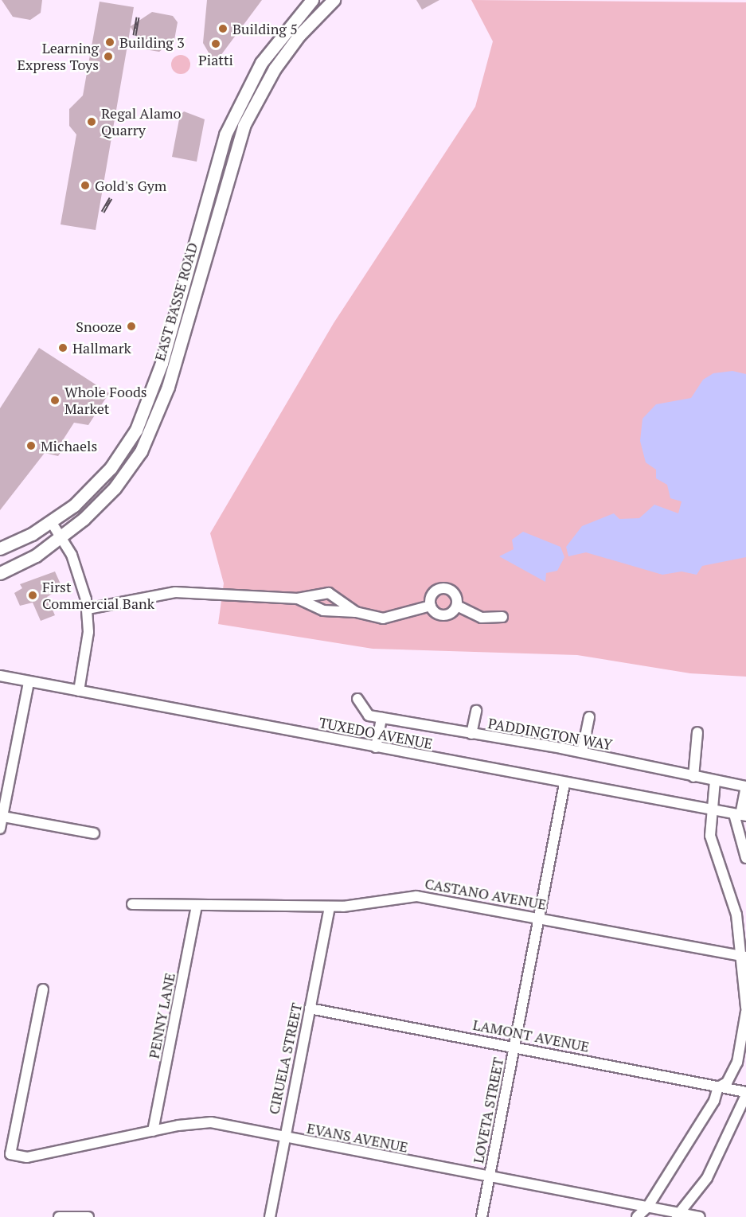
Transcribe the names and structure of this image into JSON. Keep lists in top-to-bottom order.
{
  "streets": {
    "main road": ["EAST BASSE ROAD"],
    "street": [
      "TUXEDO AVENUE",
      "PADDINGTON WAY",
      "CASTANO AVENUE",
      "PENNY LANE",
      "LAMONT AVENUE",
      "CIRUELA STREET",
      "LOVETA STREET",
      "EVANS AVENUE"
    ]
  },
  "crossings": [
    ["TUXEDO AVENUE", "LOVETA STREET"],
    ["CASTANO AVENUE", "PENNY LANE"],
    ["CASTANO AVENUE", "CIRUELA STREET"],
    ["CASTANO AVENUE", "LOVETA STREET"],
    ["PENNY LANE", "EVANS AVENUE"],
    ["LAMONT AVENUE", "CIRUELA STREET"],
    ["LAMONT AVENUE", "LOVETA STREET"],
    ["CIRUELA STREET", "EVANS AVENUE"],
    ["LOVETA STREET", "EVANS AVENUE"]
  ],
  "places": [
    "Building 5",
    "Building 3",
    "Piatti",
    "Learning Express Toys",
    "Regal Alamo Quarry",
    "Gold's Gym",
    "Snooze",
    "Hallmark",
    "Whole Foods Market",
    "Michaels",
    "First Commercial Bank"
  ]
}
